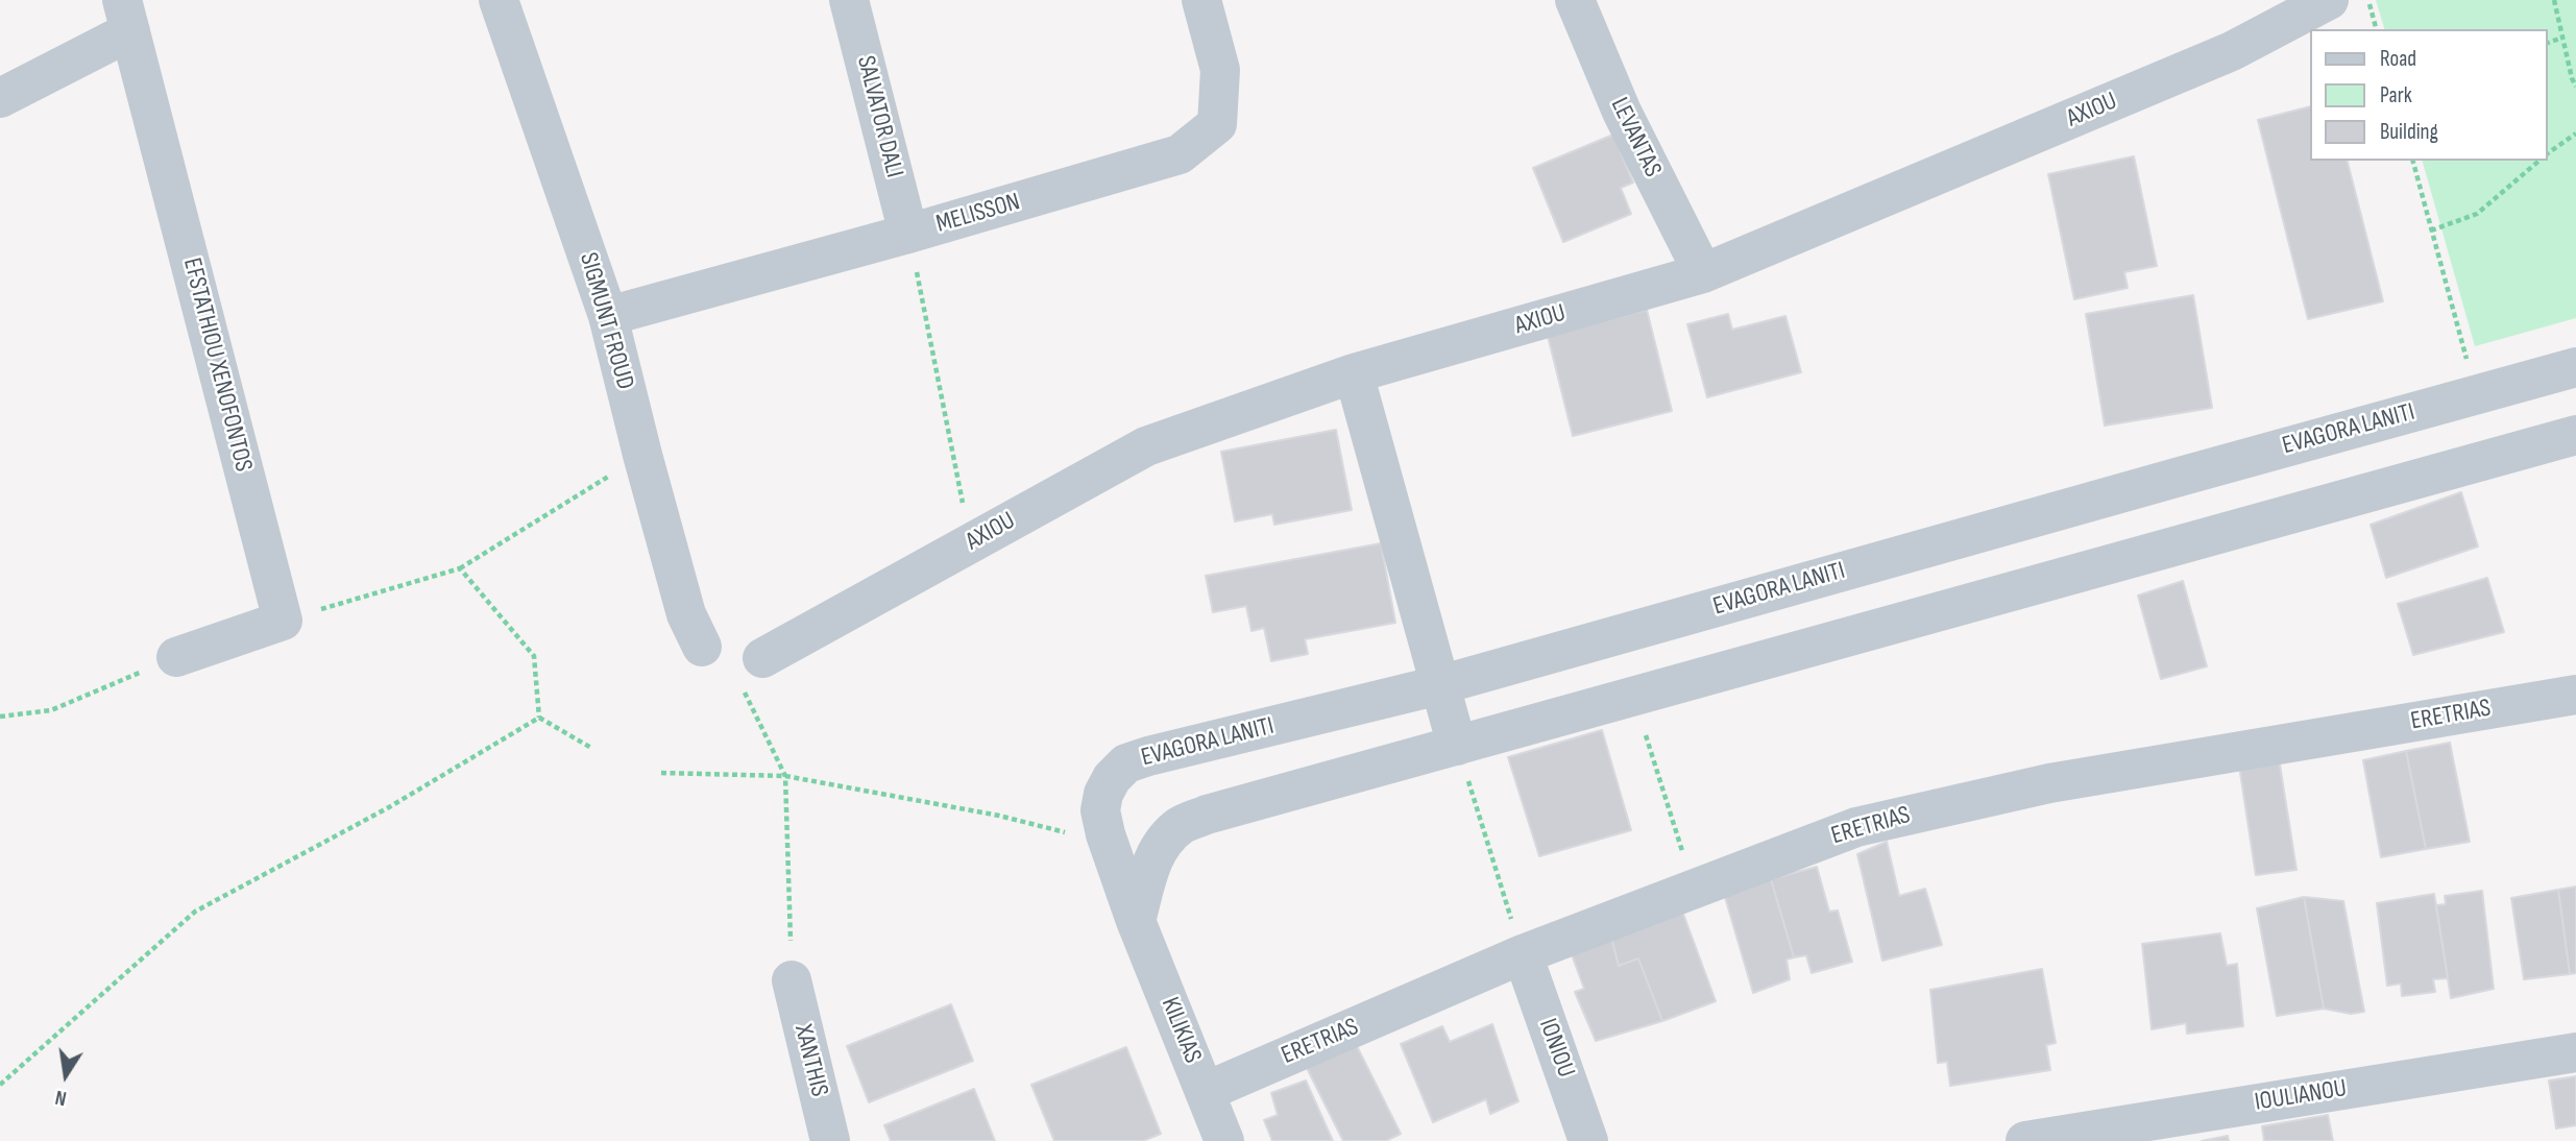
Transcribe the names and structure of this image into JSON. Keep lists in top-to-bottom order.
{
  "streets": {
    "street": [
      "AXIOU",
      "SALVATOR DALI",
      "LEVANTAS",
      "MELISSON",
      "SIGMUNT FROUD",
      "EFSTATHIOU XENOFONTOS",
      "EVAGORA LANITI",
      "ERETRIAS",
      "KILIKIAS",
      "IONIOU",
      "XANTHIS",
      "IOULIANOU"
    ]
  },
  "crossings": [
    ["AXIOU", "LEVANTAS"],
    ["SALVATOR DALI", "MELISSON"],
    ["MELISSON", "SIGMUNT FROUD"],
    ["EVAGORA LANITI", "KILIKIAS"],
    ["ERETRIAS", "KILIKIAS"],
    ["ERETRIAS", "IONIOU"]
  ],
  "legend": ["Road", "Park", "Building"],
  "north": "bottom"
}
